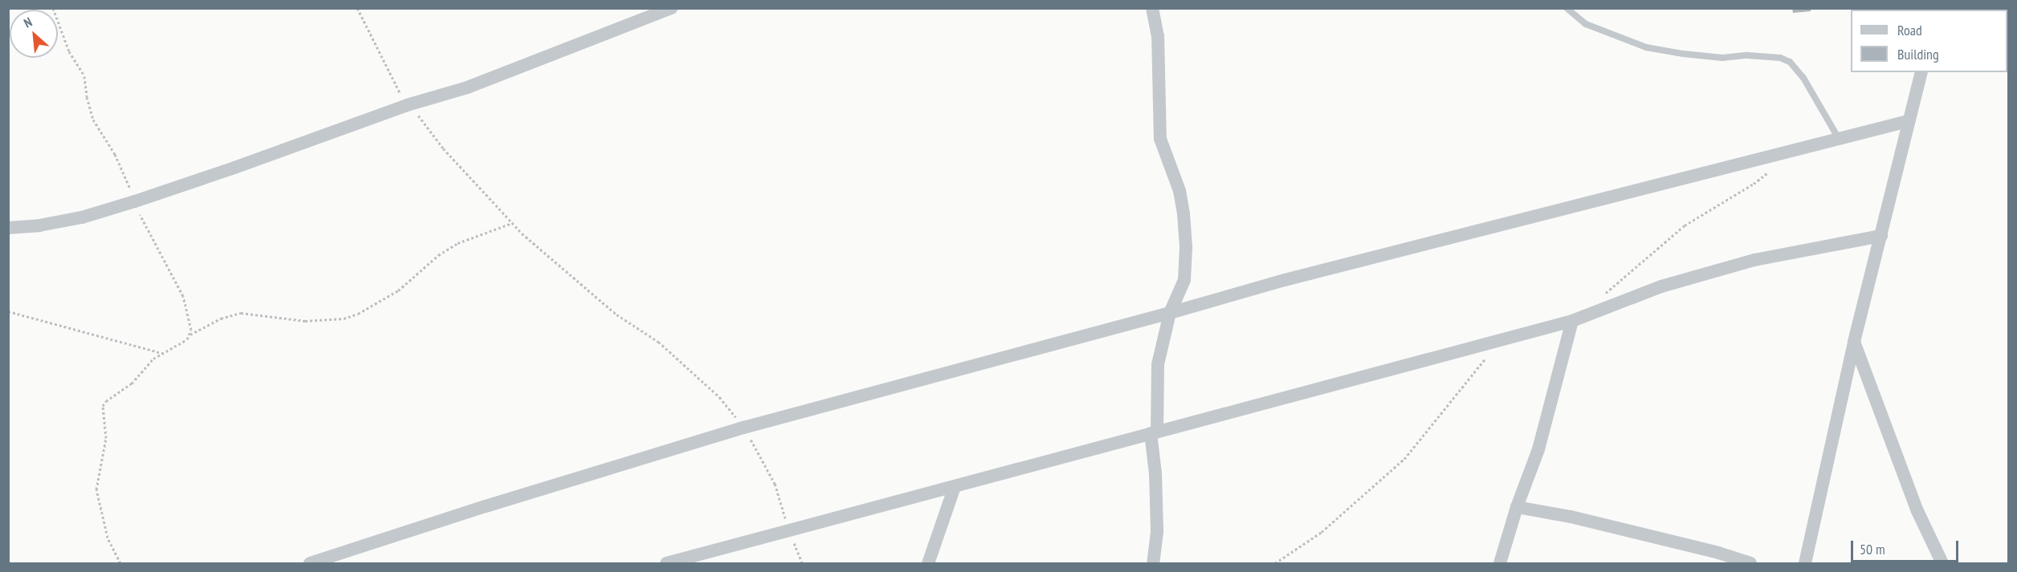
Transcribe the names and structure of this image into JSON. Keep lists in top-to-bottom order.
{
  "legend": ["Road", "Building"],
  "scale_bar": "50 m",
  "north": "top left"
}
